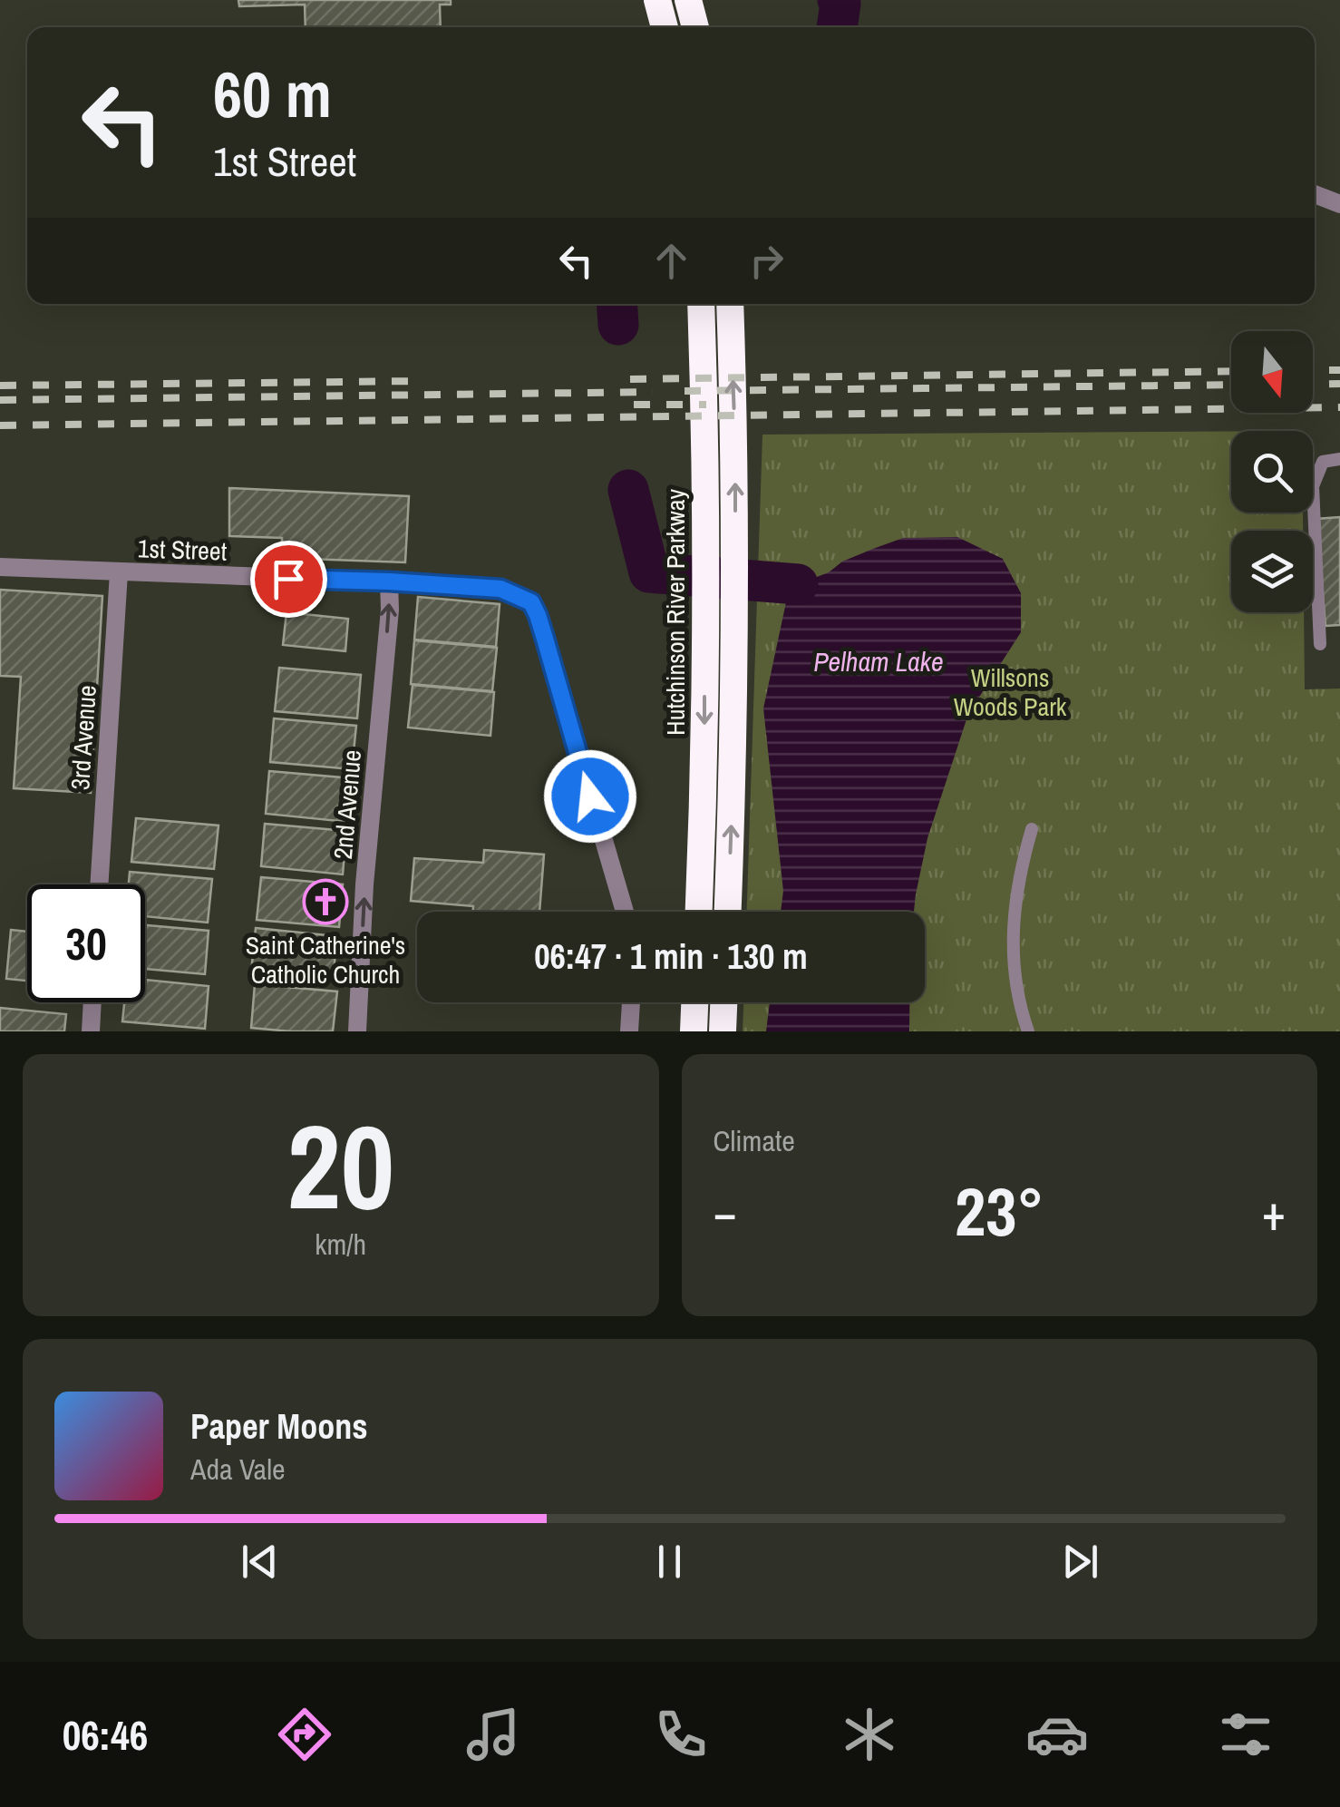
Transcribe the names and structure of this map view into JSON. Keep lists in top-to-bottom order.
{
  "streets": {
    "highway": ["Hutchinson River Parkway"],
    "street": ["1st Street", "3rd Avenue", "2nd Avenue"]
  },
  "crossings": [
    ["1st Street", "3rd Avenue"],
    ["1st Street", "2nd Avenue"]
  ],
  "one_way": ["2nd Avenue"],
  "water": ["Pelham Lake"],
  "parks": ["Willsons Woods Park"],
  "places": {
    "church": ["Saint Catherine's Catholic Church"]
  },
  "north": "bottom",
  "page": {
    "turn": ["60 m", "1st Street"],
    "limit": "30",
    "trip": "06:47 · 1 min · 130 m",
    "tile": [
      ["20", "km/h"],
      "Climate"
    ],
    "heat": ["−", "23°", "+"],
    "song": ["Paper Moons", "Ada Vale"],
    "tabs": "06:46"
  }
}
